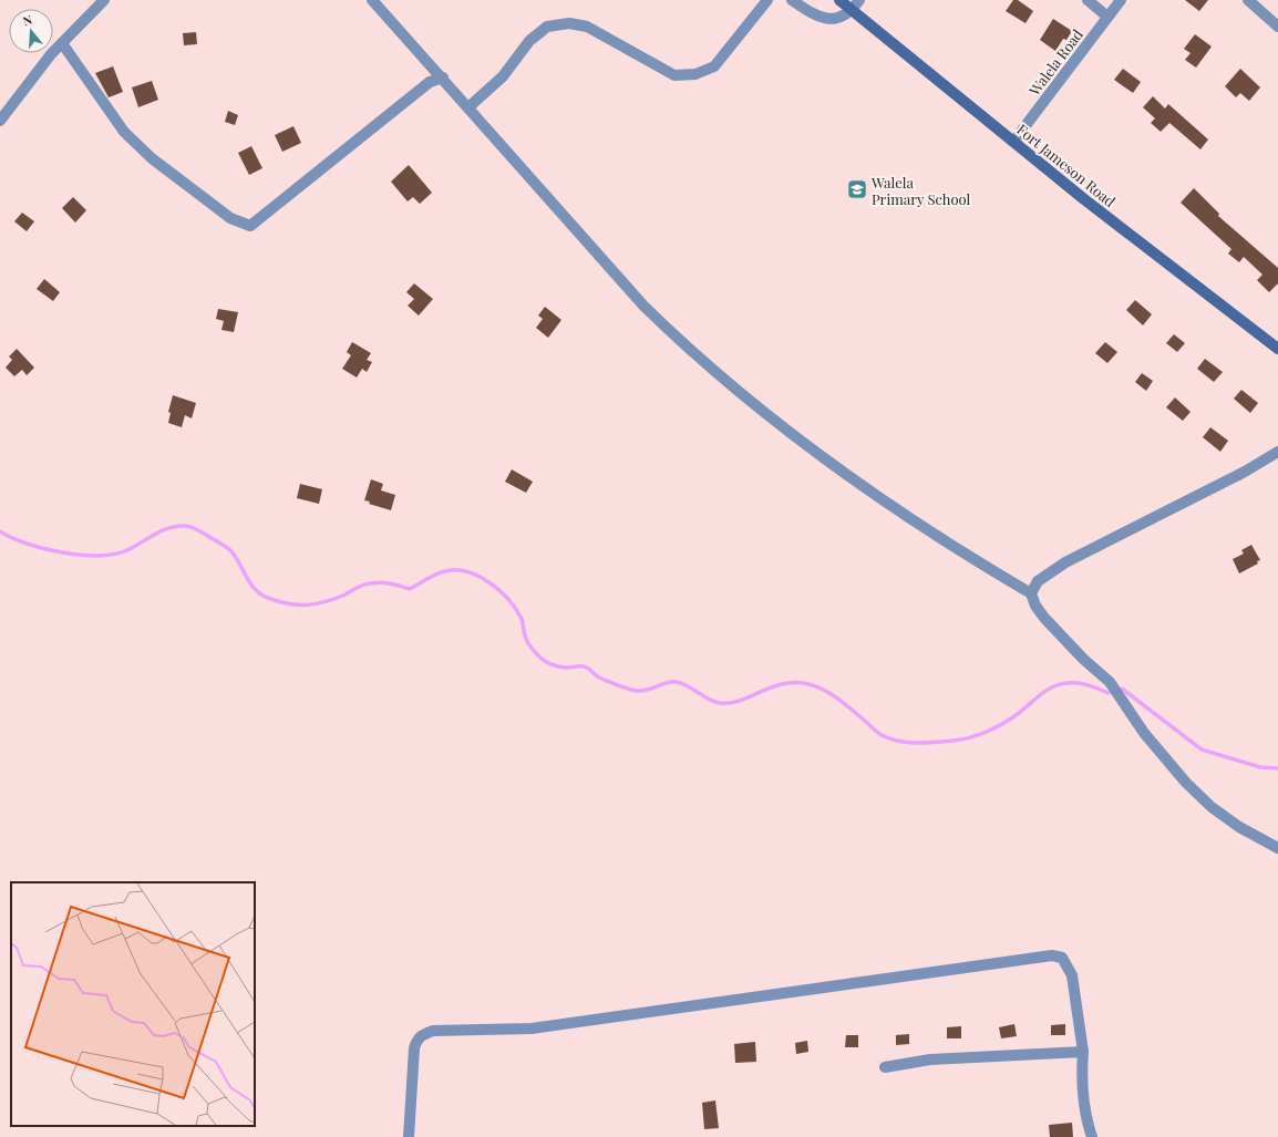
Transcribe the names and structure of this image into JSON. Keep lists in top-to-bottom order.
{
  "streets": {
    "street": ["Walela Road", "Fort Jameson Road"]
  },
  "crossings": [
    ["Walela Road", "Fort Jameson Road"]
  ],
  "places": {
    "school or university": ["Walela Primary School"]
  },
  "north": "top"
}
